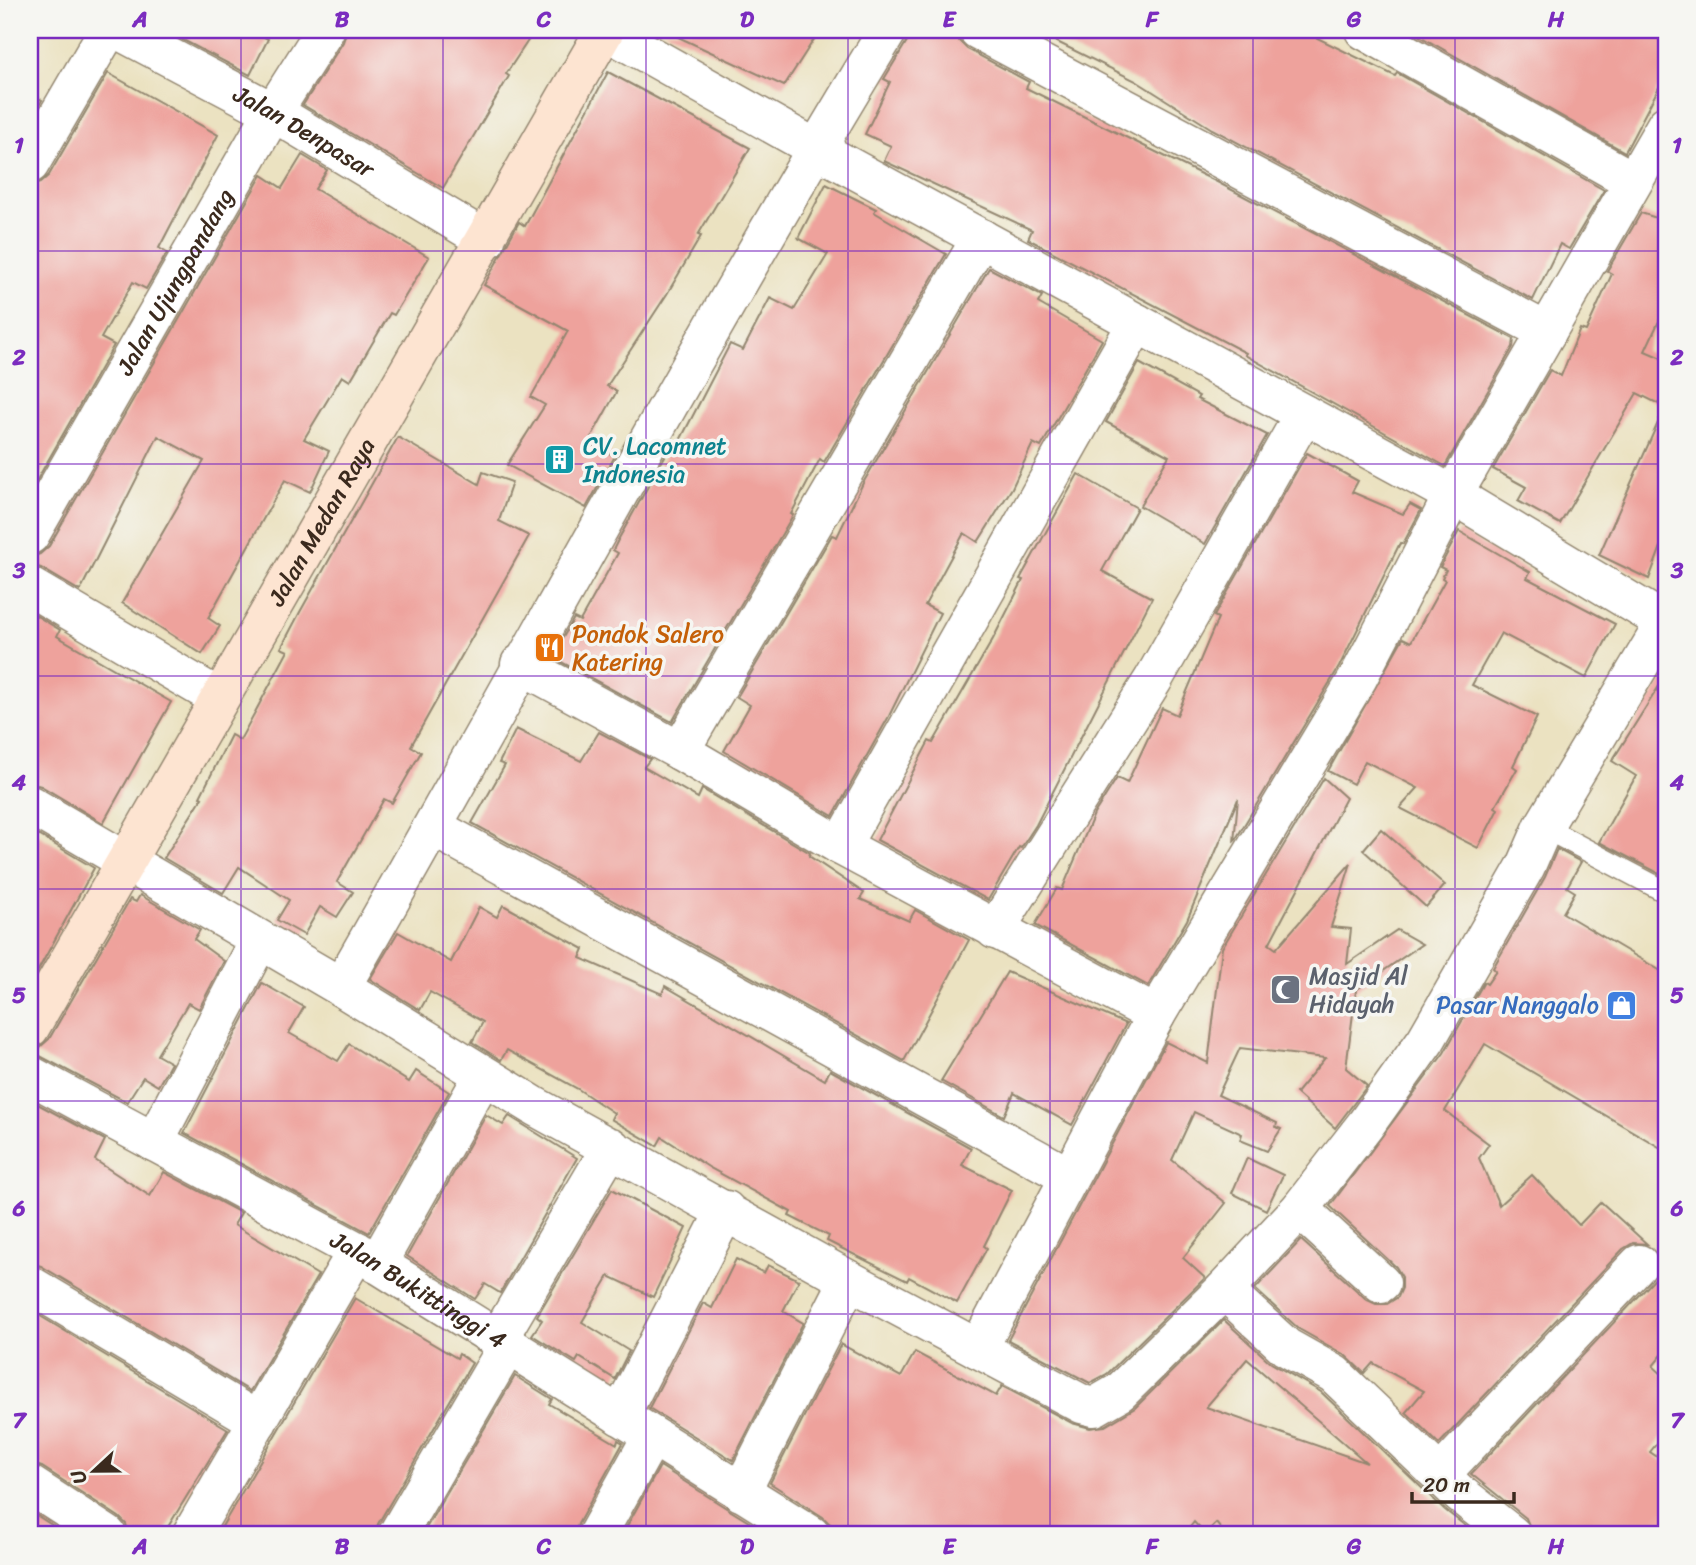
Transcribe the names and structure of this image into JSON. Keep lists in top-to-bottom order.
{
  "streets": {
    "street": [
      "Jalan Denpasar",
      "Jalan Ujungpandang",
      "Jalan Medan Raya",
      "Jalan Bukittinggi 4"
    ]
  },
  "crossings": [
    ["Jalan Denpasar", "Jalan Ujungpandang"],
    ["Jalan Denpasar", "Jalan Medan Raya"]
  ],
  "places": {
    "building": ["CV. Lacomnet Indonesia"],
    "restaurant": ["Pondok Salero Katering"],
    "mosque": ["Masjid Al Hidayah"],
    "shop": ["Pasar Nanggalo"]
  },
  "scale_bar": "20 m",
  "north": "left",
  "grid": {
    "columns": [
      "A",
      "B",
      "C",
      "D",
      "E",
      "F",
      "G",
      "H"
    ],
    "rows": [
      "1",
      "2",
      "3",
      "4",
      "5",
      "6",
      "7"
    ]
  }
}
